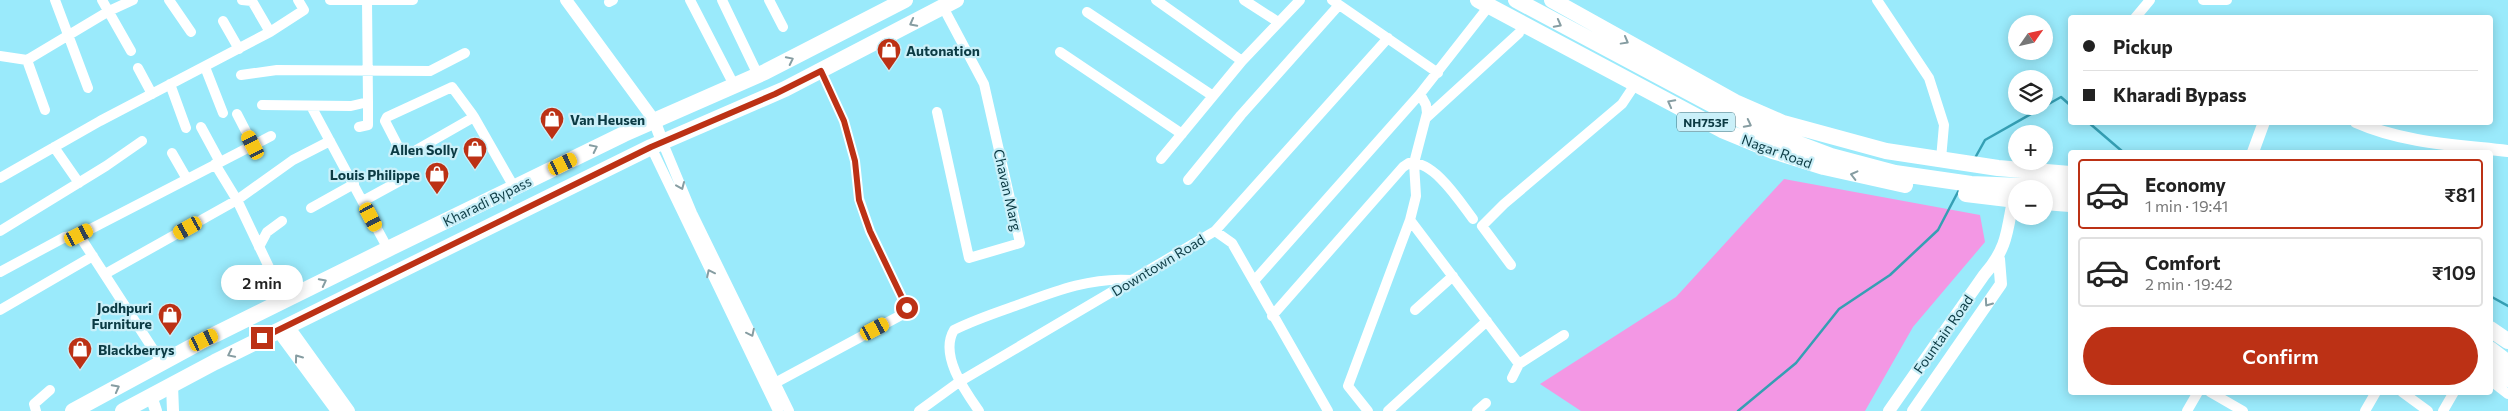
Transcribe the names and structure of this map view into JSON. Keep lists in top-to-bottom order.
{
  "streets": {
    "highway": ["NH753F", "Nagar Road", "Kharadi Bypass"],
    "street": ["Chavan Marg", "Downtown Road", "Fountain Road"]
  },
  "crossings": [
    ["Chavan Marg", "Kharadi Bypass"]
  ],
  "places": {
    "shop": [
      "Autonation",
      "Van Heusen",
      "Allen Solly",
      "Louis Philippe",
      "Jodhpuri Furniture",
      "Blackberrys"
    ]
  },
  "north": "top right",
  "page": {
    "map_buttons": ["+", "−"],
    "banner": ["Pickup", "Kharadi Bypass"],
    "list": [
      {
        "name": "Economy",
        "note": "1 min · 19:41",
        "value": "₹81"
      },
      {
        "name": "Comfort",
        "note": "2 min · 19:42",
        "value": "₹109"
      }
    ],
    "bubble": "2 min",
    "buttons": "Confirm"
  }
}
